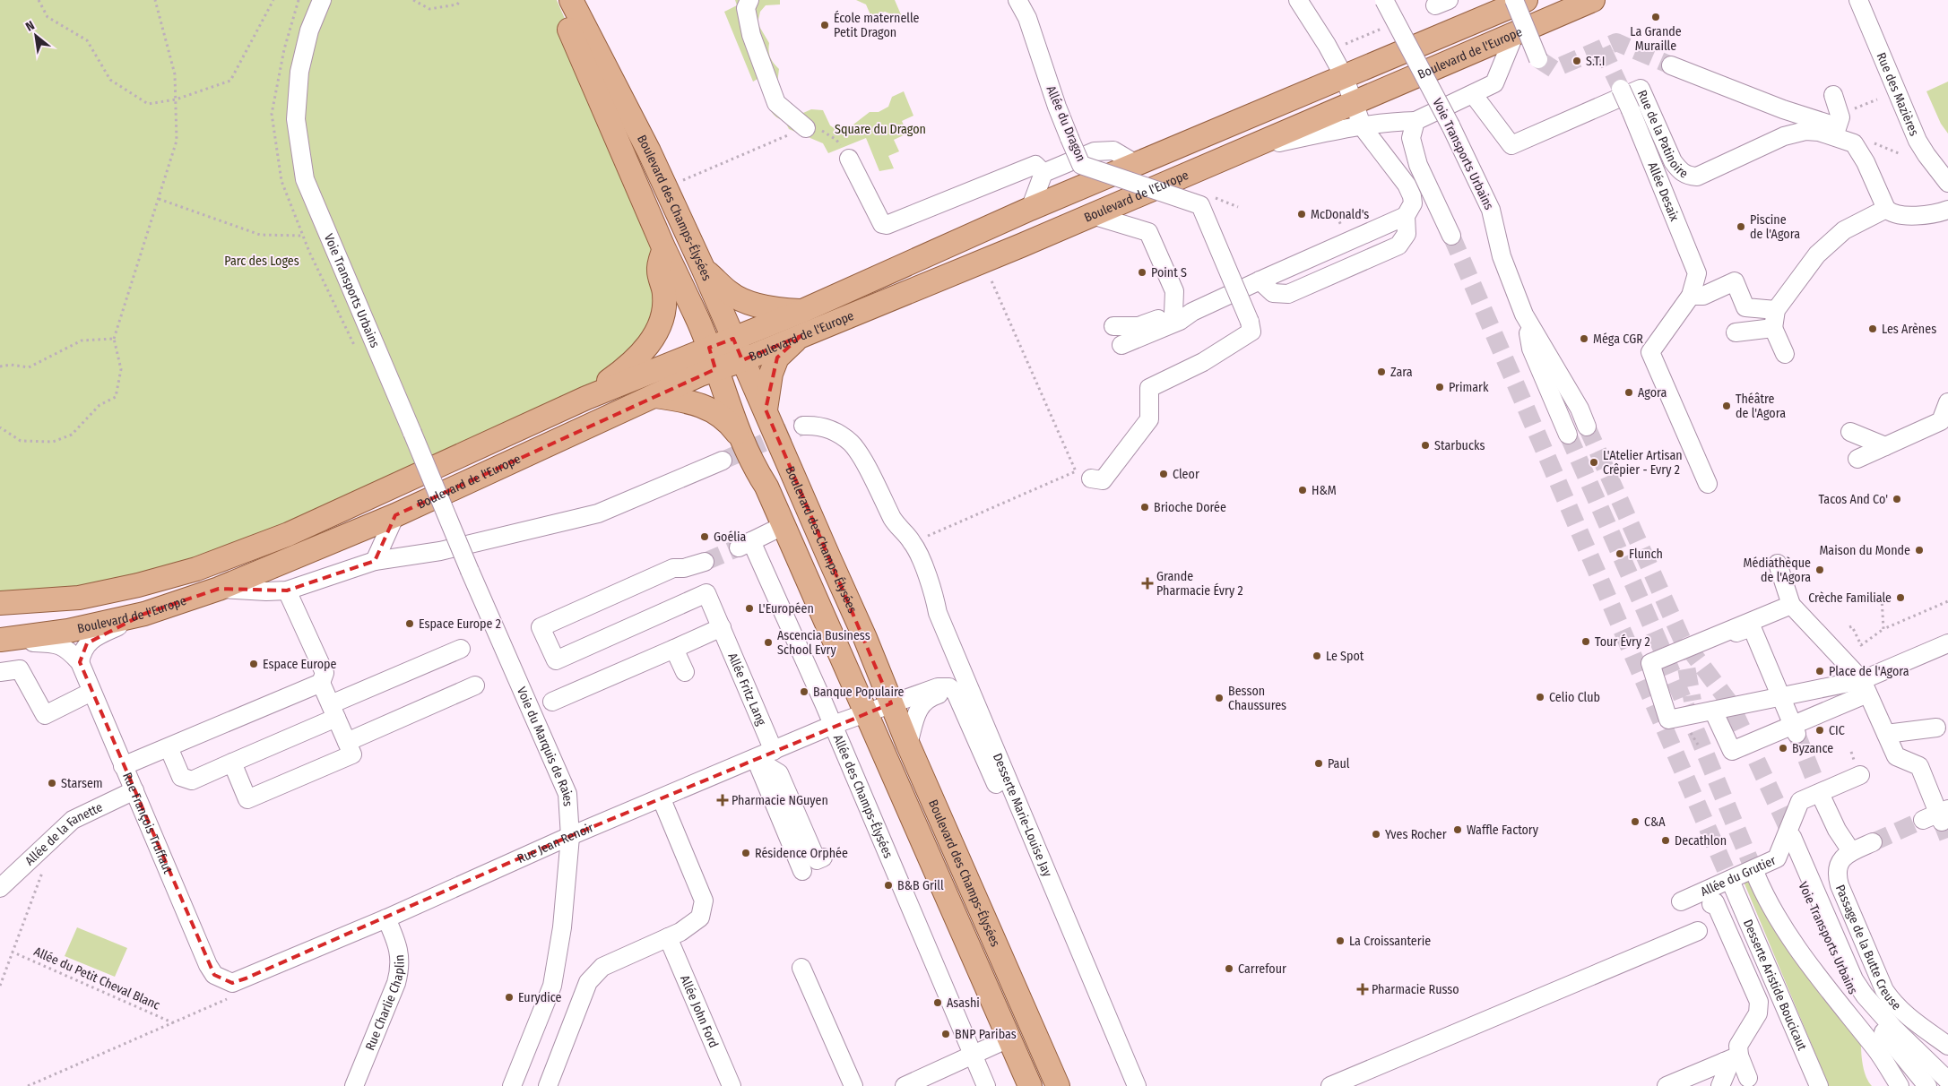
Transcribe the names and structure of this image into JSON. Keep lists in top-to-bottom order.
{
  "streets": {
    "main road": ["Boulevard de l'Europe", "Boulevard des Champs-Élysées"],
    "street": [
      "Rue des Mazières",
      "Allée du Dragon",
      "Rue de la Patinoire",
      "Voie Transports Urbains",
      "Allée Desaix",
      "Allée Fritz Lang",
      "Voie du Marquis de Raies",
      "Allée des Champs-Élysées",
      "Desserte Marie-Louise Jay",
      "Rue François Truffaut",
      "Allée de la Fanette",
      "Rue Jean Renoir",
      "Allée du Grutier",
      "Passage de la Butte Creuse",
      "Desserte Aristide Boucicaut",
      "Rue Charlie Chaplin",
      "Allée John Ford"
    ],
    "path": ["Allée du Petit Cheval Blanc"]
  },
  "crossings": [
    ["Boulevard de l'Europe", "Boulevard des Champs-Élysées"],
    ["Boulevard de l'Europe", "Rue François Truffaut"],
    ["Voie Transports Urbains", "Voie du Marquis de Raies"],
    ["Boulevard des Champs-Élysées", "Allée des Champs-Élysées"],
    ["Boulevard des Champs-Élysées", "Rue Jean Renoir"],
    ["Allée Fritz Lang", "Rue Jean Renoir"],
    ["Voie du Marquis de Raies", "Rue Jean Renoir"],
    ["Allée des Champs-Élysées", "Rue Jean Renoir"],
    ["Rue François Truffaut", "Allée de la Fanette"],
    ["Rue François Truffaut", "Rue Jean Renoir"],
    ["Rue Jean Renoir", "Rue Charlie Chaplin"]
  ],
  "parks": ["Square du Dragon", "Parc des Loges"],
  "places": {
    "other": [
      "La Grande Muraille",
      "École maternelle Petit Dragon",
      "S.T.I",
      "McDonald's",
      "Piscine de l'Agora",
      "Point S",
      "Les Arènes",
      "Méga CGR",
      "Zara",
      "Primark",
      "Agora",
      "Théâtre de l'Agora",
      "Starbucks",
      "L'Atelier Artisan Crêpier - Evry 2",
      "Cleor",
      "H&M",
      "Tacos And Co'",
      "Brioche Dorée",
      "Goélia",
      "Maison du Monde",
      "Flunch",
      "Médiathèque de l'Agora",
      "Crèche Familiale",
      "L'Européen",
      "Espace Europe 2",
      "Tour Évry 2",
      "Ascencia Business School Evry",
      "Le Spot",
      "Espace Europe",
      "Place de l'Agora",
      "Banque Populaire",
      "Celio Club",
      "Besson Chaussures",
      "CIC",
      "Byzance",
      "Paul",
      "Starsem",
      "C&A",
      "Waffle Factory",
      "Yves Rocher",
      "Decathlon",
      "Résidence Orphée",
      "B&B Grill",
      "La Croissanterie",
      "Carrefour",
      "Eurydice",
      "Asashi",
      "BNP Paribas"
    ],
    "health": ["Grande Pharmacie Évry 2", "Pharmacie NGuyen", "Pharmacie Russo"]
  },
  "north": "top left"
}
